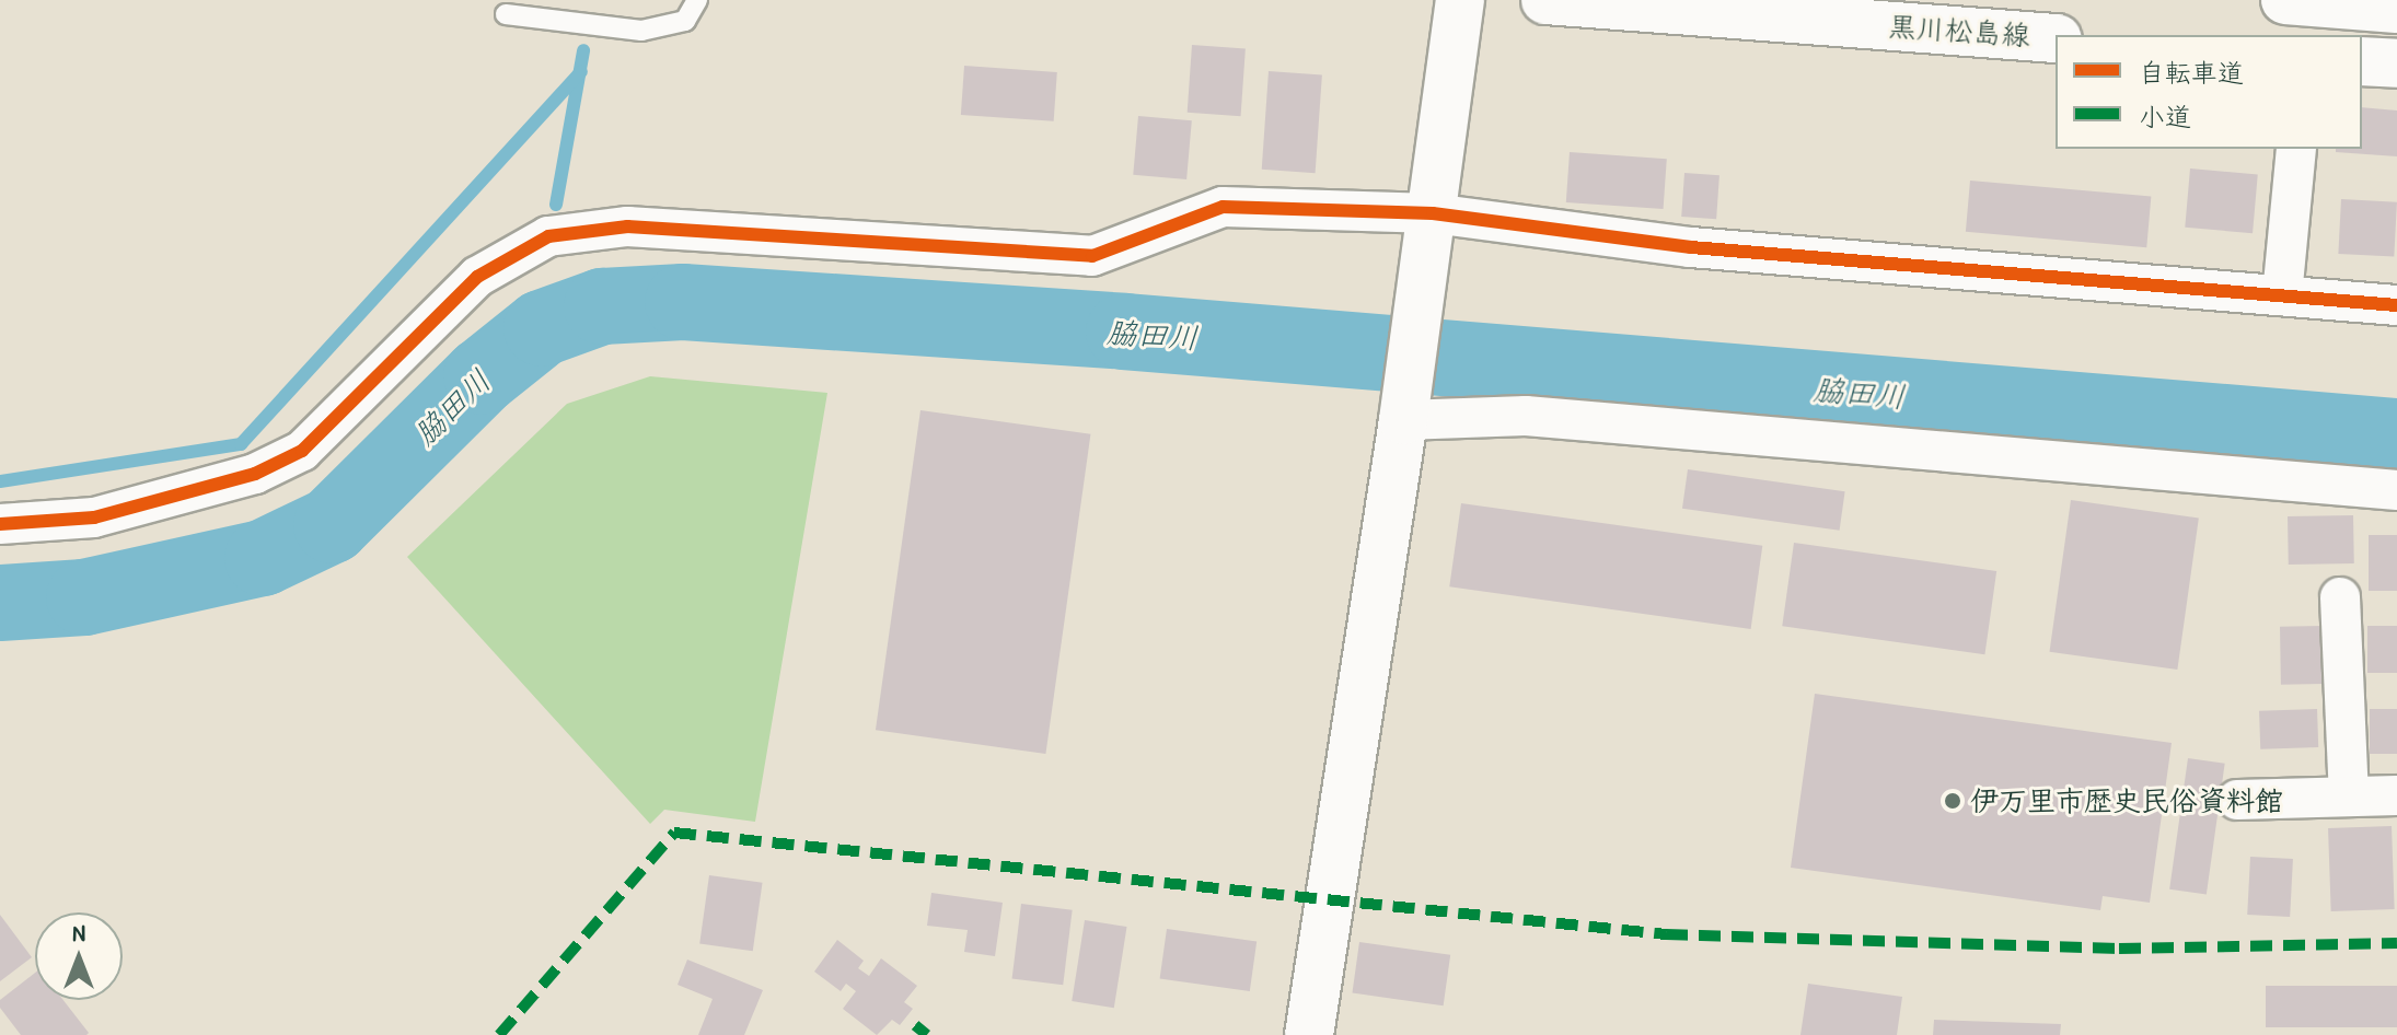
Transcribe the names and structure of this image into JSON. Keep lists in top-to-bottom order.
{
  "streets": {
    "street": ["黒川松島線"]
  },
  "water": ["脇田川"],
  "places": ["伊万里市歴史民俗資料館"],
  "legend": ["自転車道", "小道"],
  "north": "top"
}
